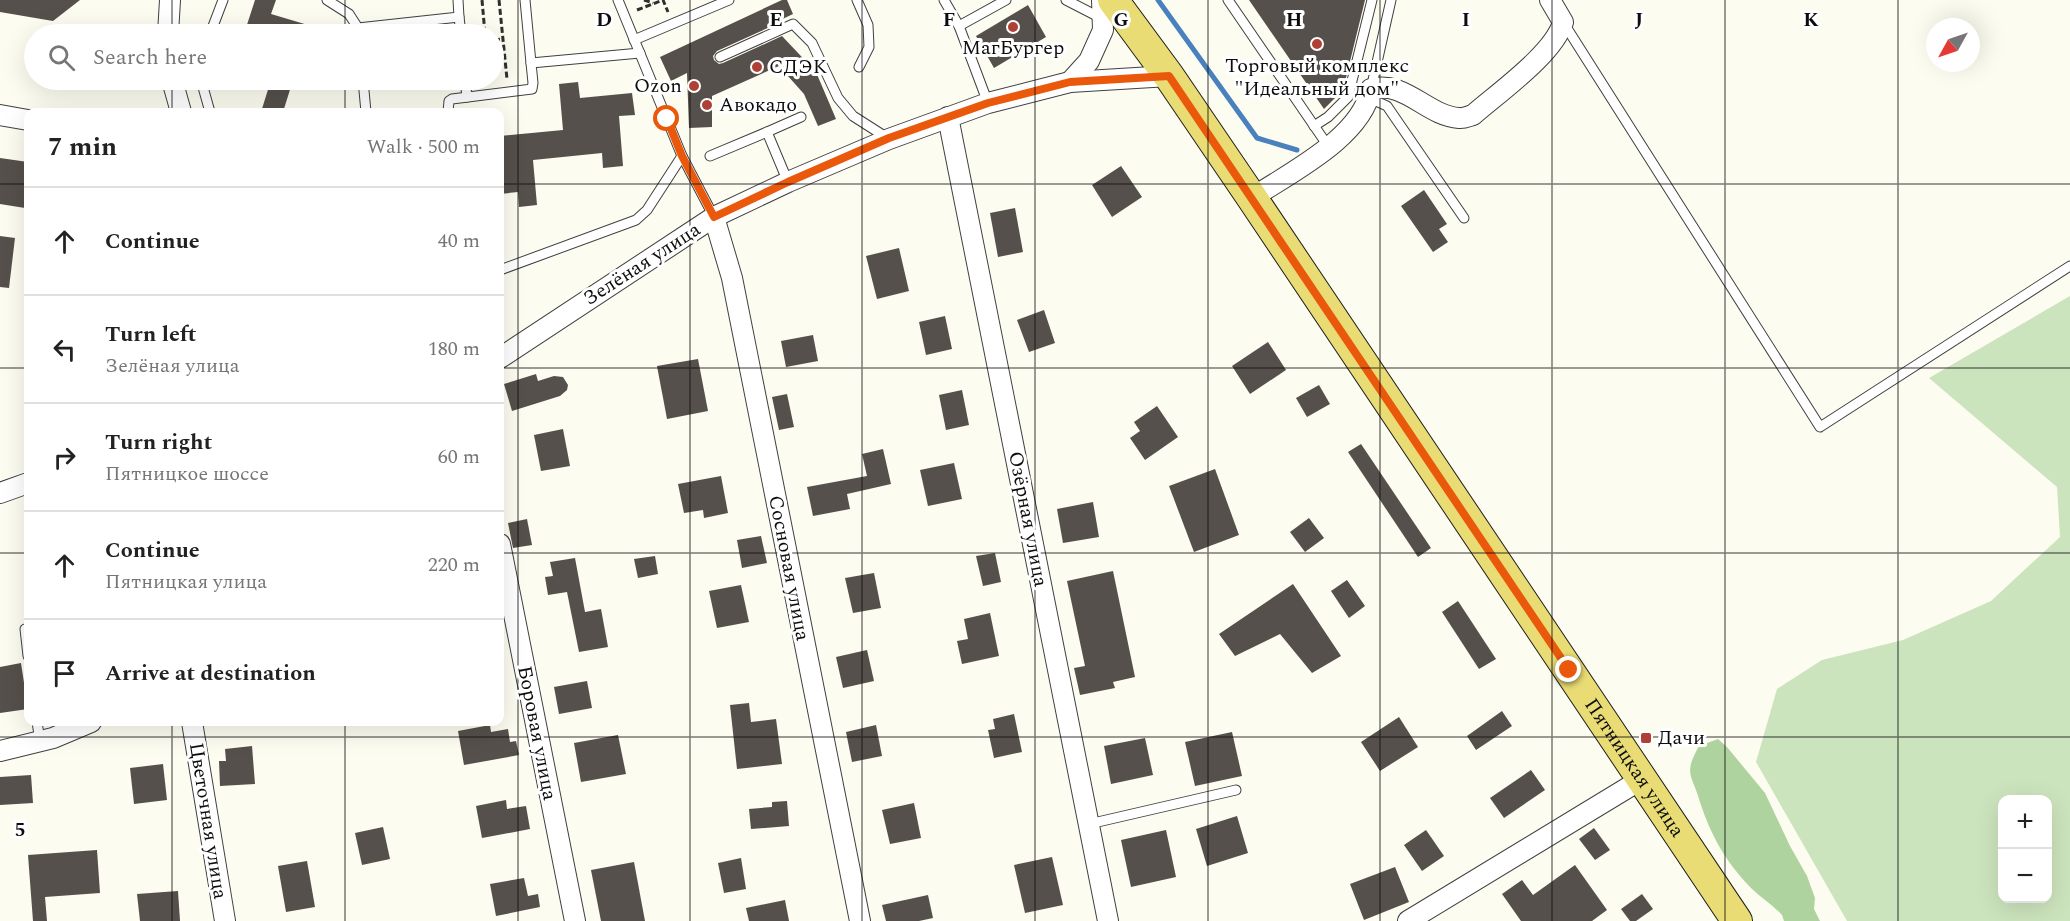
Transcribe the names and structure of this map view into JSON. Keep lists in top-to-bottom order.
{
  "streets": {
    "main road": ["Пятницкая улица"],
    "street": [
      "Зелёная улица",
      "Озёрная улица",
      "Сосновая улица",
      "Боровая улица",
      "Цветочная улица"
    ]
  },
  "crossings": [
    ["Зелёная улица", "Озёрная улица"],
    ["Зелёная улица", "Сосновая улица"],
    ["Зелёная улица", "Пятницкая улица"]
  ],
  "places": {
    "other": [
      "МагБургер",
      "Торговый комплекс \"Идеальный дом\"",
      "СДЭК",
      "Ozon",
      "Авокадо"
    ],
    "transit": ["Дачи"]
  },
  "north": "bottom left",
  "page": {
    "search": "Search here",
    "heading": ["7 min", "Walk · 500 m"],
    "list": [
      ["Continue", "40 m"],
      ["Turn left", "Зелёная улица", "180 m"],
      ["Turn right", "Пятницкое шоссе", "60 m"],
      ["Continue", "Пятницкая улица", "220 m"],
      "Arrive at destination"
    ],
    "map_buttons": ["+", "−"]
  },
  "grid": {
    "columns": [
      "D",
      "E",
      "F",
      "G",
      "H",
      "I",
      "J",
      "K"
    ],
    "rows": ["5"]
  }
}
